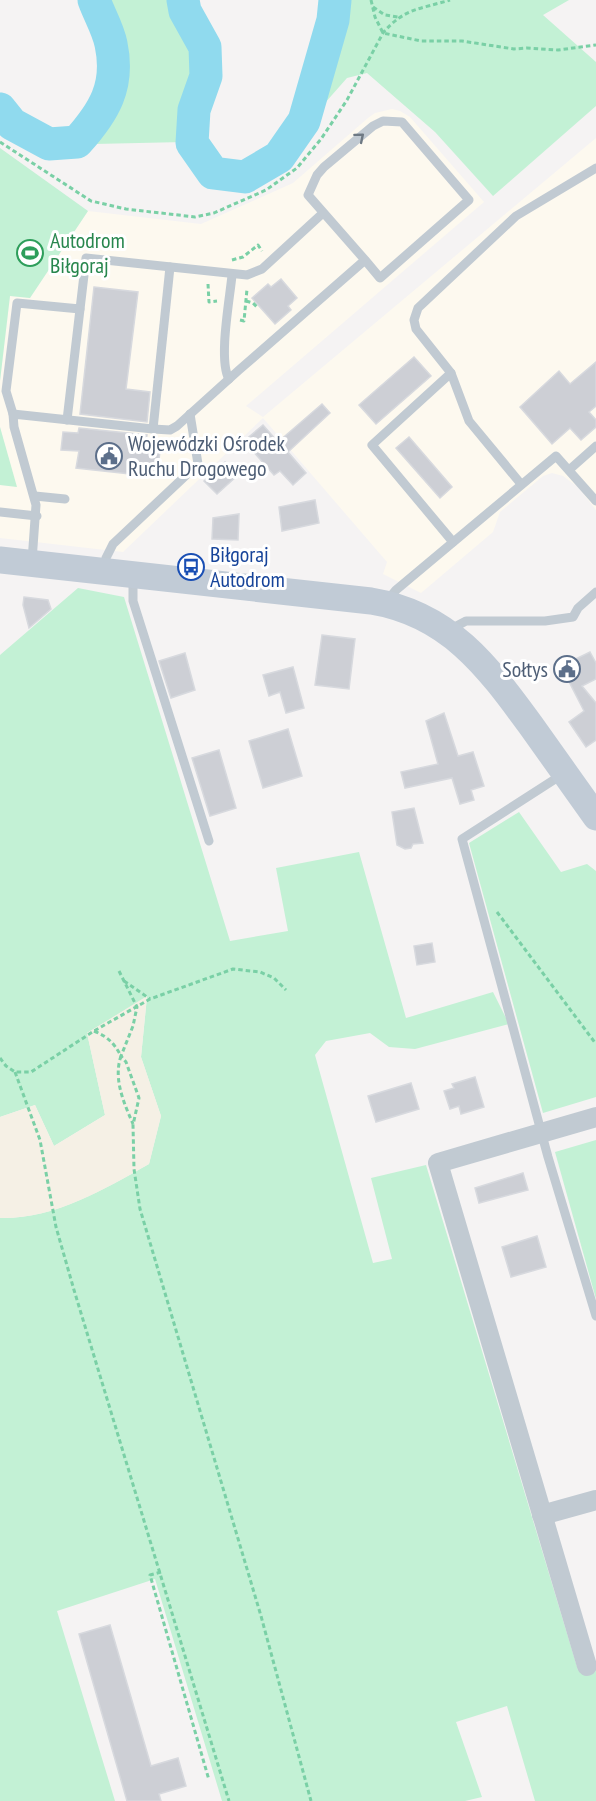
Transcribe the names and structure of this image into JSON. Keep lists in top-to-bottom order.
{
  "places": {
    "sports": ["Autodrom Biłgoraj"],
    "public building": ["Wojewódzki Ośrodek Ruchu Drogowego", "Sołtys"],
    "bus stop": ["Biłgoraj Autodrom"]
  }
}
